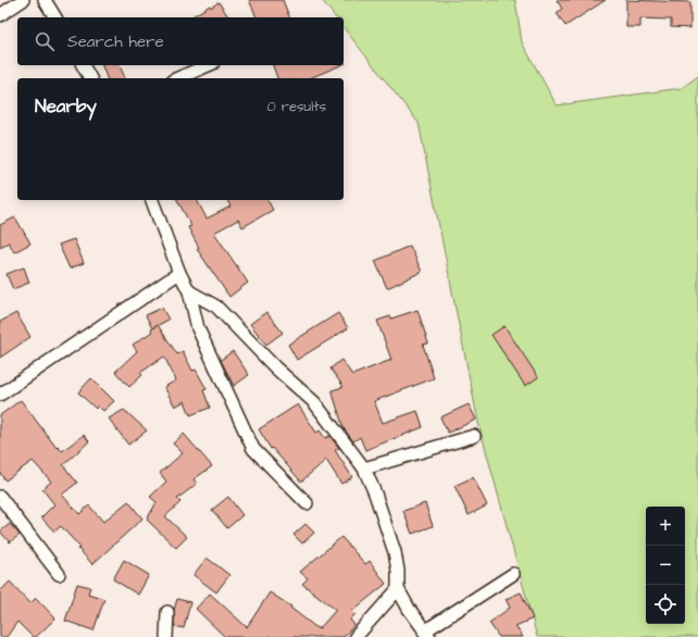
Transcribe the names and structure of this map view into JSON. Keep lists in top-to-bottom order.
{
  "page": {
    "search": "Search here",
    "heading": ["Nearby", "0 results"],
    "map_buttons": ["+", "−"]
  }
}
